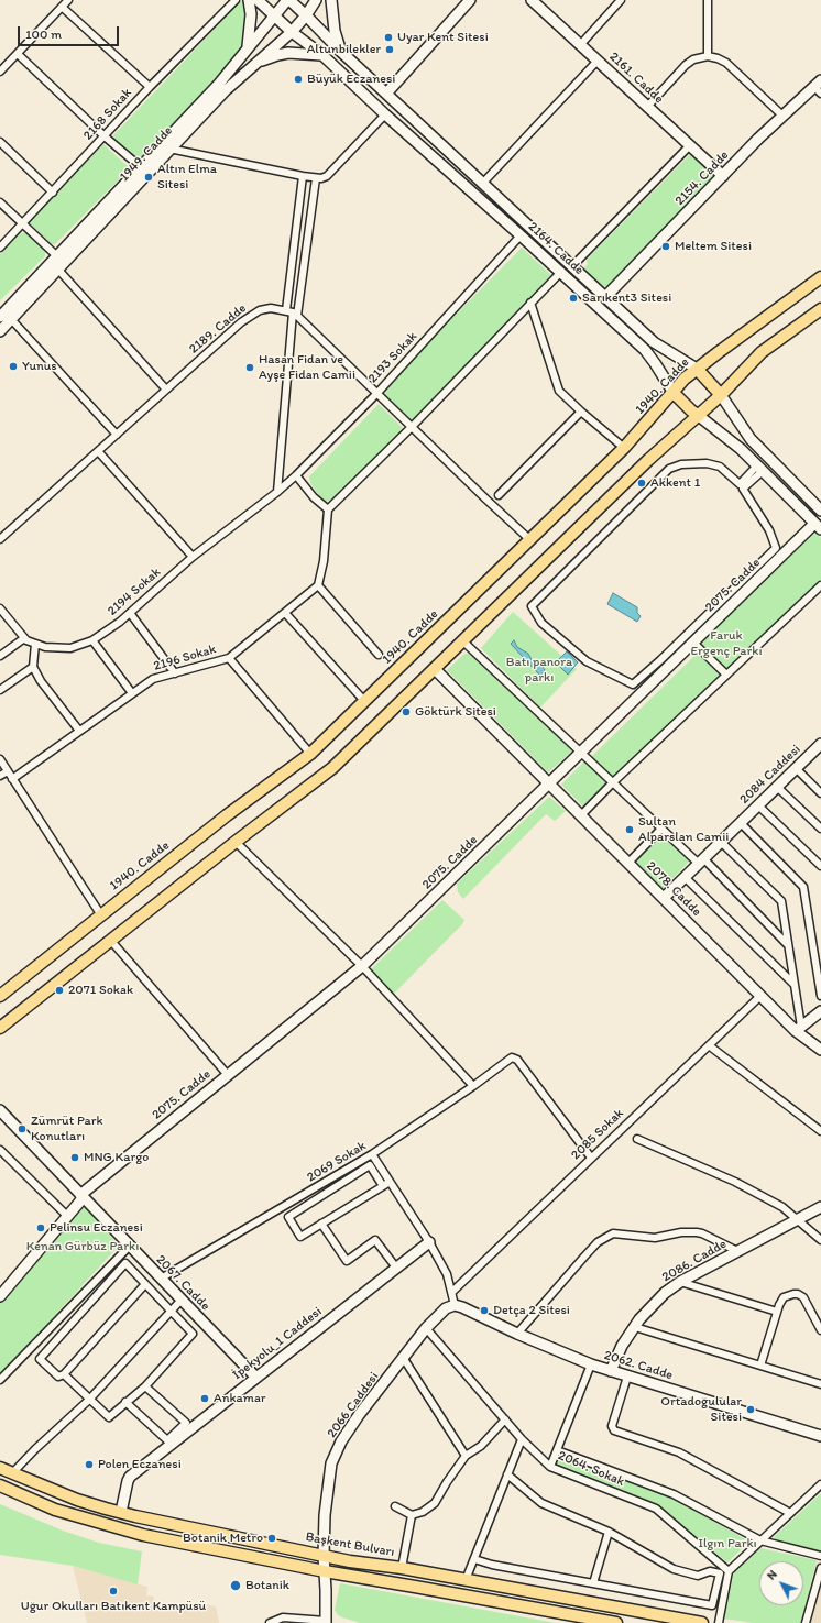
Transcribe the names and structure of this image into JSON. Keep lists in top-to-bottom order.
{
  "streets": {
    "main road": ["2164. Cadde", "1940. Cadde", "Başkent Bulvarı"],
    "street": [
      "2161. Cadde",
      "2168 Sokak",
      "1949. Cadde",
      "2154. Cadde",
      "2189. Cadde",
      "2193 Sokak",
      "2075. Cadde",
      "2194 Sokak",
      "2196 Sokak",
      "2084 Caddesi",
      "2078. Cadde",
      "2085 Sokak",
      "2069 Sokak",
      "2086. Cadde",
      "2067. Cadde",
      "İpekyolu_1 Caddesi",
      "2062. Cadde",
      "2066 Caddesi",
      "2064. Sokak"
    ]
  },
  "crossings": [
    ["2161. Cadde", "2154. Cadde"],
    ["1949. Cadde", "2164. Cadde"],
    ["2154. Cadde", "2164. Cadde"],
    ["2164. Cadde", "2193 Sokak"],
    ["2164. Cadde", "1940. Cadde"],
    ["2164. Cadde", "2075. Cadde"],
    ["2193 Sokak", "2194 Sokak"],
    ["2075. Cadde", "2078. Cadde"],
    ["2075. Cadde", "2067. Cadde"],
    ["2084 Caddesi", "2078. Cadde"],
    ["2078. Cadde", "2085 Sokak"],
    ["2085 Sokak", "2069 Sokak"],
    ["2069 Sokak", "2067. Cadde"],
    ["2086. Cadde", "2062. Cadde"],
    ["2067. Cadde", "İpekyolu_1 Caddesi"],
    ["İpekyolu_1 Caddesi", "Başkent Bulvarı"],
    ["2062. Cadde", "2066 Caddesi"],
    ["2066 Caddesi", "2064. Sokak"],
    ["2066 Caddesi", "Başkent Bulvarı"]
  ],
  "parks": [
    "Faruk Ergenç Parkı",
    "Batı panora parkı",
    "Kenan Gürbüz Parkı",
    "Ilgın Parkı"
  ],
  "places": [
    "Uyar Kent Sitesi",
    "Altunbilekler",
    "Büyük Eczanesi",
    "Altın Elma Sitesi",
    "Meltem Sitesi",
    "Sarıkent3 Sitesi",
    "Yunus",
    "Hasan Fidan ve Ayşe Fidan Camii",
    "Akkent 1",
    "Göktürk Sitesi",
    "Sultan Alparslan Camii",
    "2071 Sokak",
    "Zümrüt Park Konutları",
    "MNG Kargo",
    "Pelinsu Eczanesi",
    "Detça 2 Sitesi",
    "Ankamar",
    "Ortadoğulular Sitesi",
    "Polen Eczanesi",
    "Botanik Metro",
    "Botanik",
    "Uğur Okulları Batıkent Kampüsü"
  ],
  "scale_bar": "100 m",
  "north": "top left"
}
